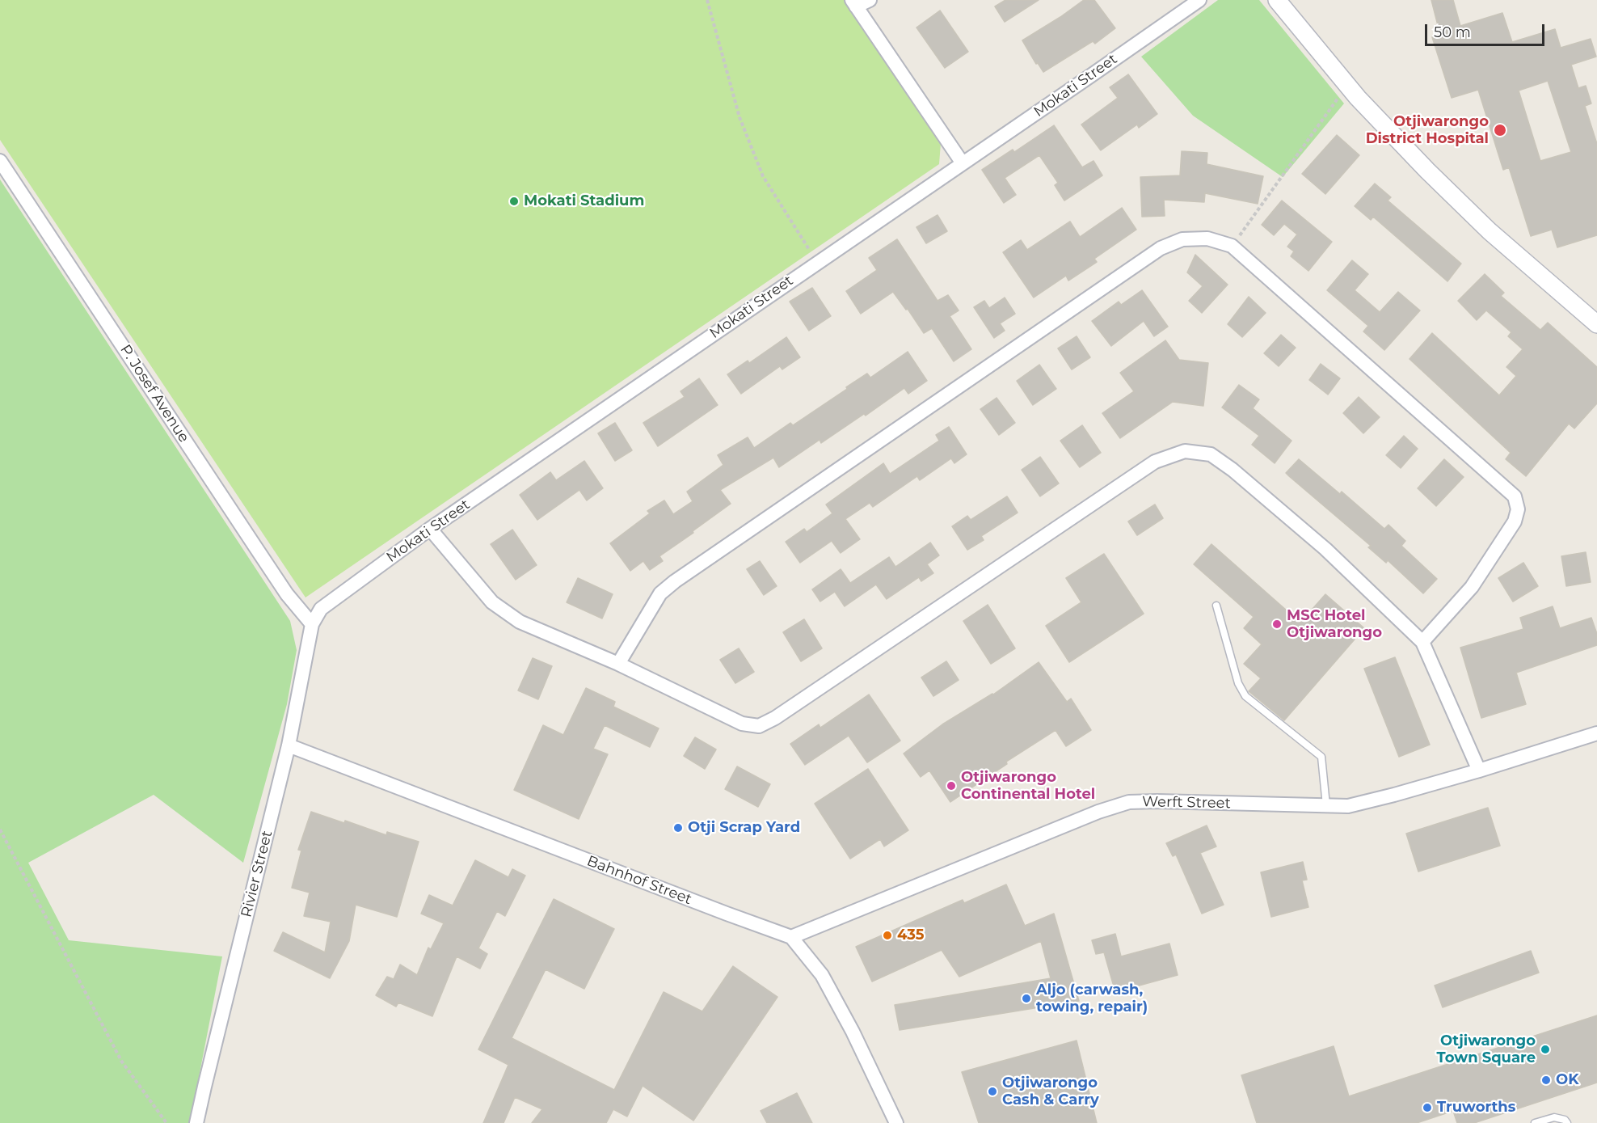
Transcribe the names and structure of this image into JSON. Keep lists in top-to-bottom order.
{
  "streets": {
    "street": [
      "Mokati Street",
      "P. Josef Avenue",
      "Werft Street",
      "Rivier Street",
      "Bahnhof Street"
    ]
  },
  "crossings": [
    ["Mokati Street", "P. Josef Avenue"],
    ["Mokati Street", "Rivier Street"],
    ["P. Josef Avenue", "Rivier Street"],
    ["Werft Street", "Bahnhof Street"],
    ["Rivier Street", "Bahnhof Street"]
  ],
  "places": [
    "Otjiwarongo District Hospital",
    "Mokati Stadium",
    "MSC Hotel Otjiwarongo",
    "Otjiwarongo Continental Hotel",
    "Otji Scrap Yard",
    "435",
    "Aljo (carwash, towing, repair)",
    "Otjiwarongo Town Square",
    "OK",
    "Otjiwarongo Cash & Carry",
    "Truworths"
  ],
  "scale_bar": "50 m"
}
